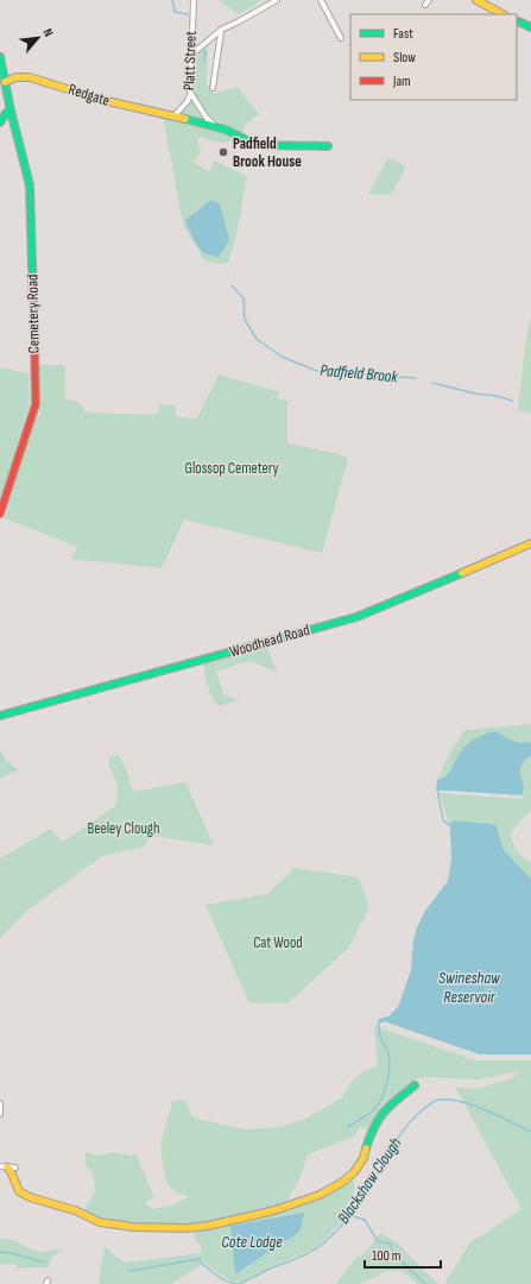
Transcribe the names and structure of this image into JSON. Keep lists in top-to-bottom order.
{
  "streets": {
    "street": [
      "Platt Street",
      "Redgate",
      "Cemetery Road",
      "Woodhead Road"
    ]
  },
  "crossings": [
    ["Platt Street", "Redgate"],
    ["Redgate", "Cemetery Road"]
  ],
  "water": [
    "Padfield Brook",
    "Swineshaw Reservoir",
    "Blackshaw Clough",
    "Cote Lodge"
  ],
  "parks": ["Glossop Cemetery", "Beeley Clough", "Cat Wood"],
  "places": ["Padfield Brook House"],
  "legend": ["Fast", "Slow", "Jam"],
  "scale_bar": "100 m",
  "north": "top right"
}
